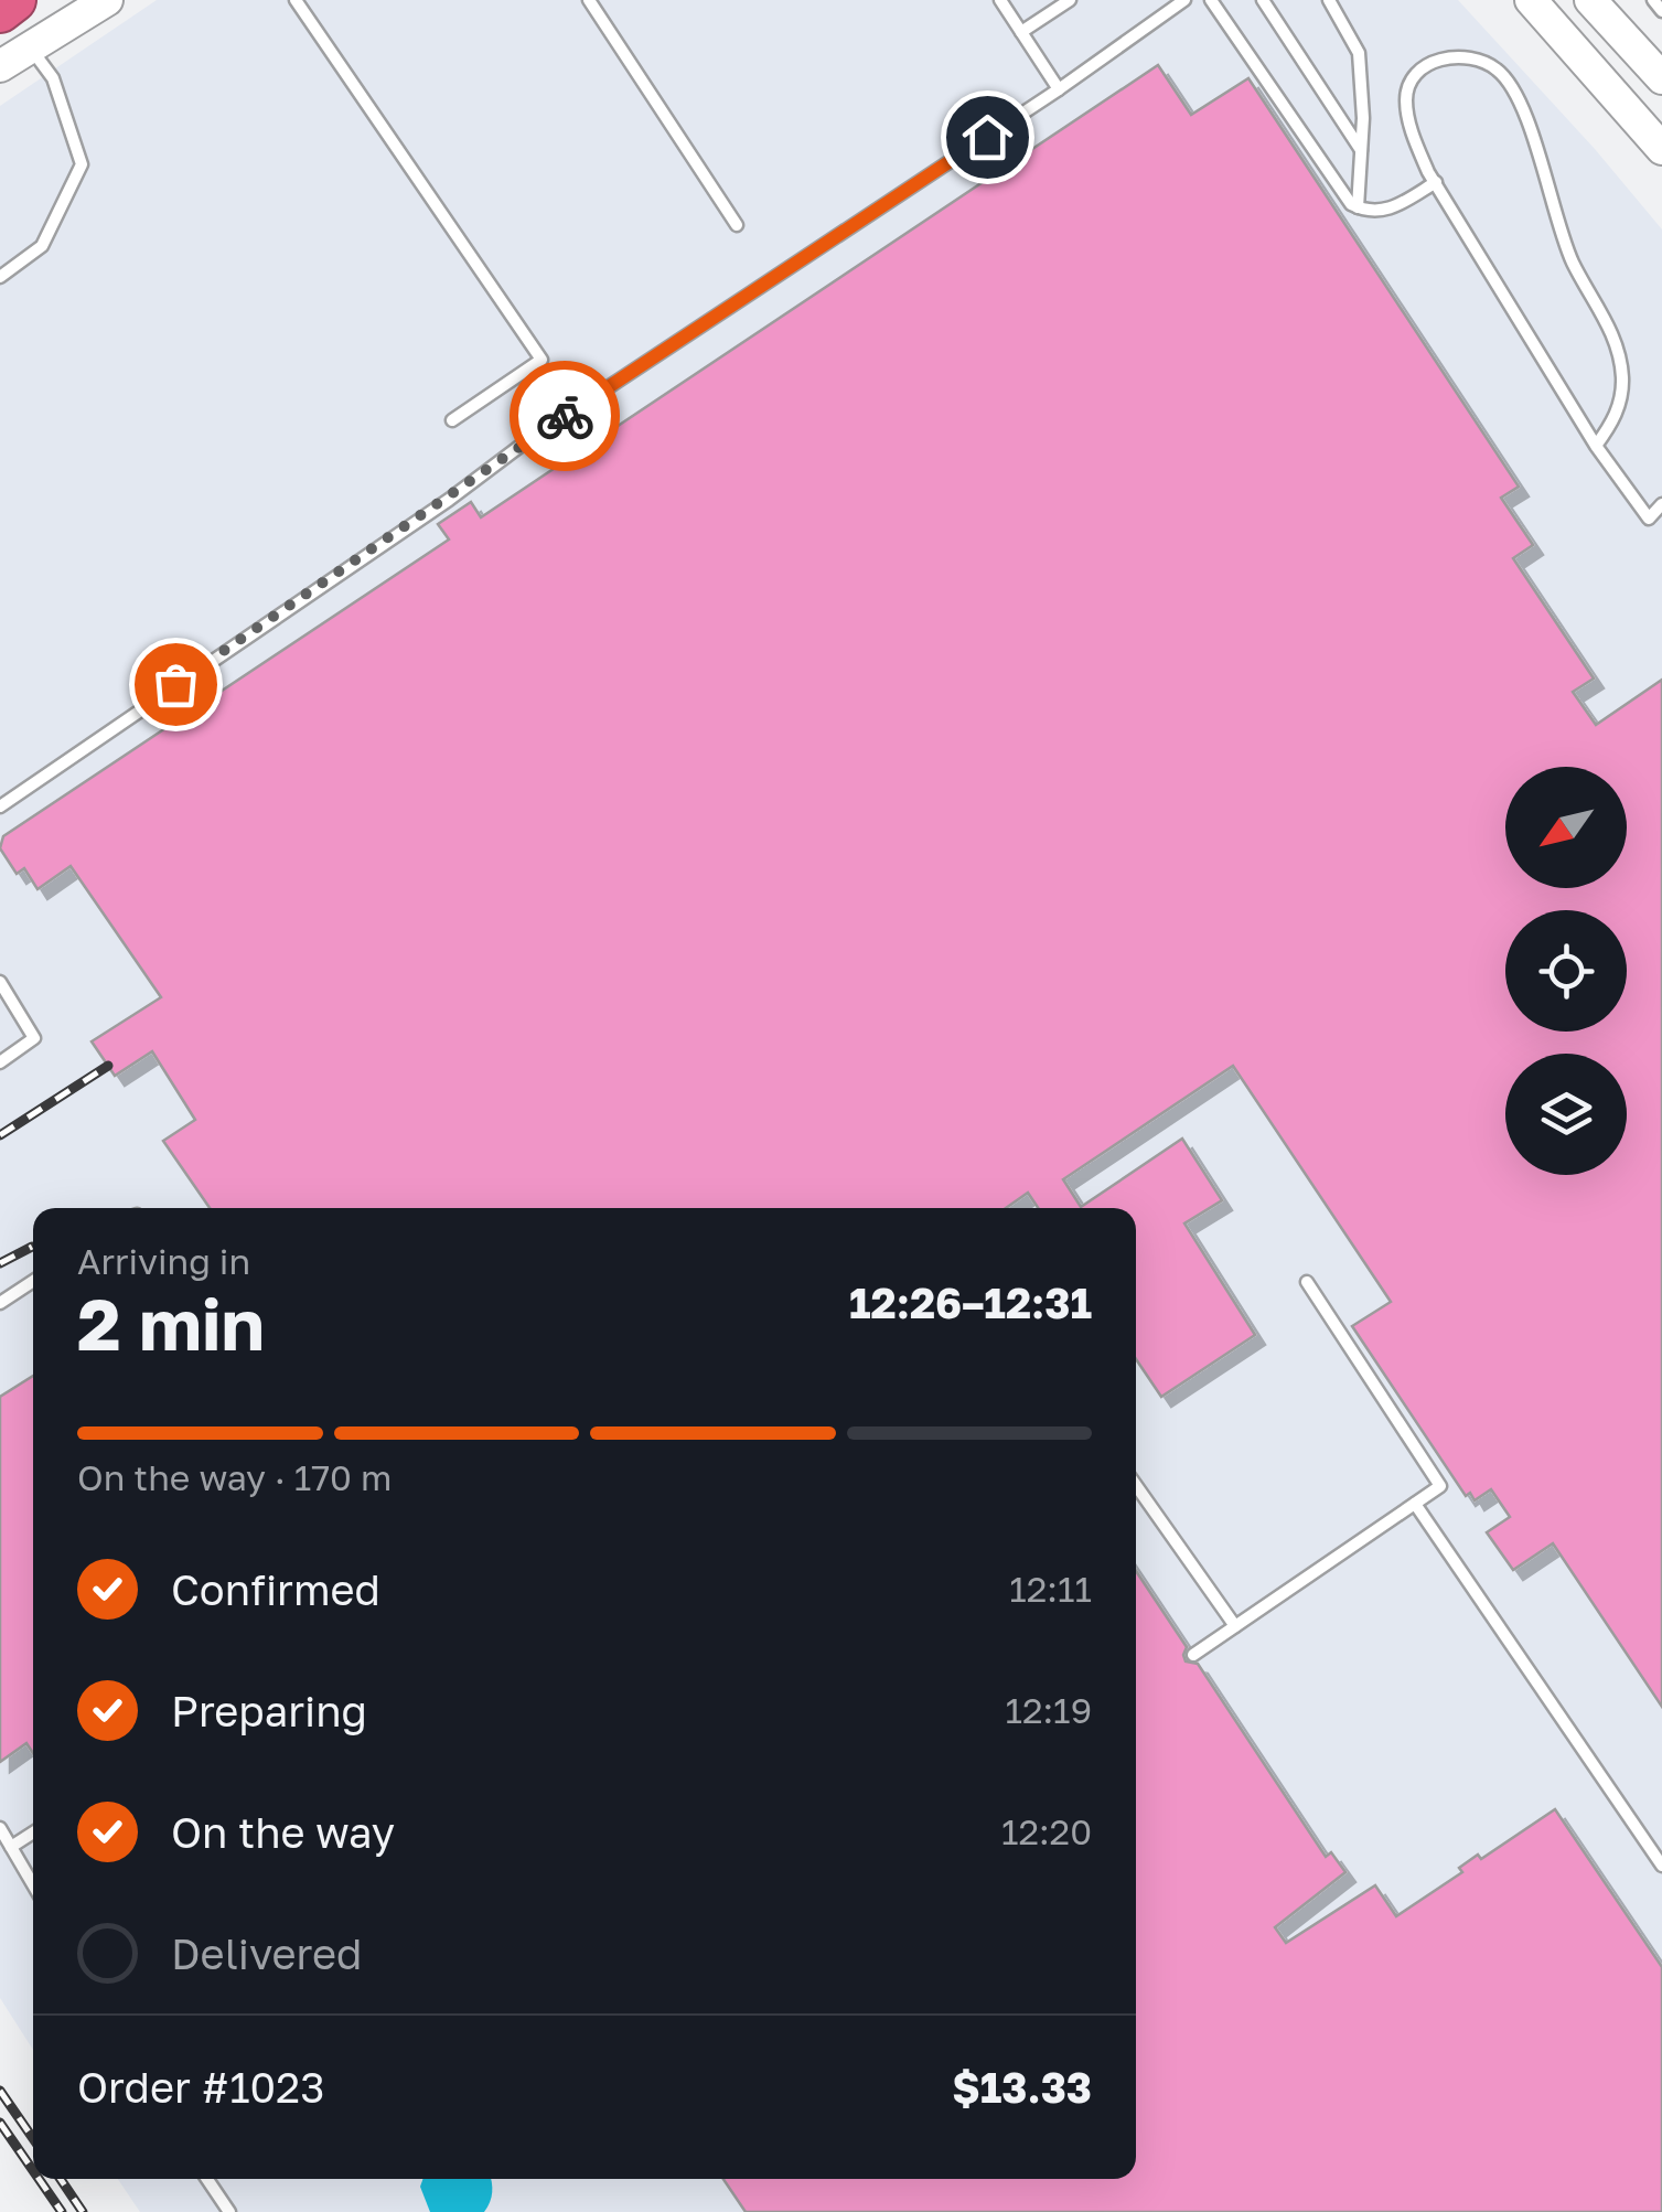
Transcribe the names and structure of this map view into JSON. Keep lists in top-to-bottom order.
{
  "north": "bottom left",
  "page": {
    "heading": ["2 min", "Arriving in", "12:26–12:31"],
    "panel": ["Order #1023", "$13.33"],
    "bar": "On the way · 170 m",
    "list": [
      ["Confirmed", "12:11"],
      ["Preparing", "12:19"],
      ["On the way", "12:20"],
      "Delivered"
    ]
  }
}
